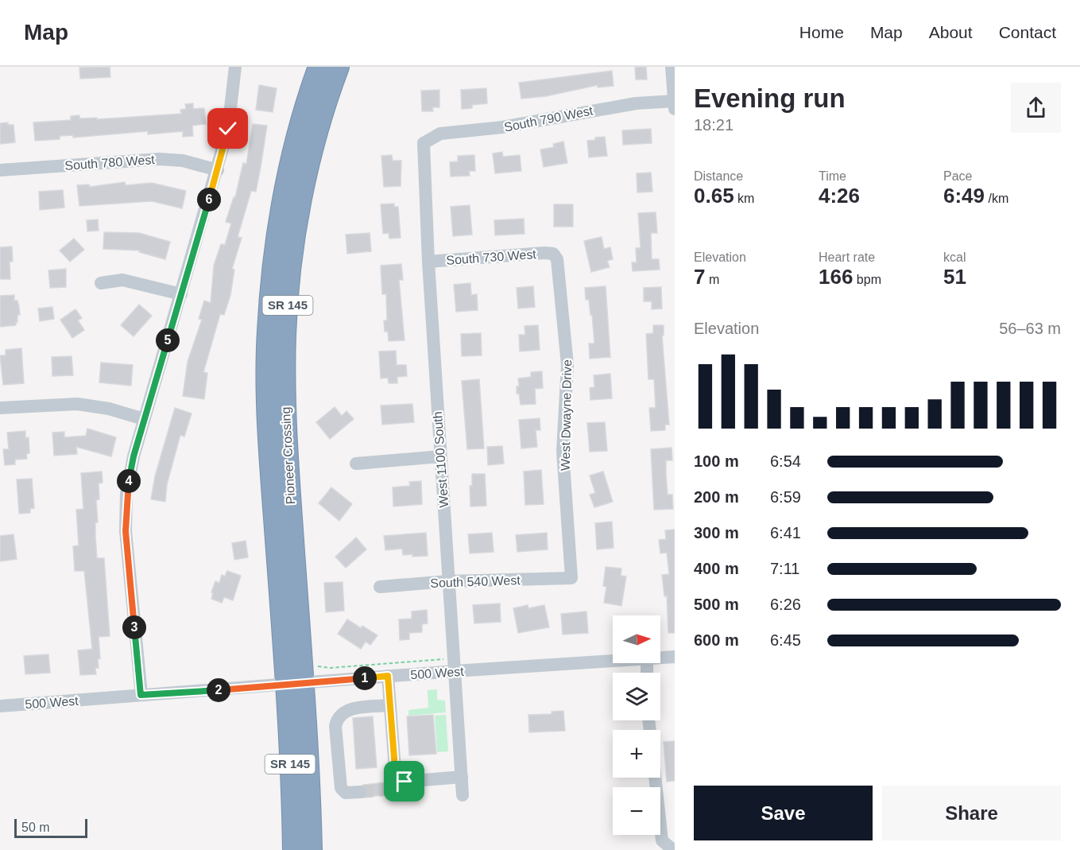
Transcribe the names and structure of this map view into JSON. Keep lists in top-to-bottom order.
{
  "streets": {
    "highway": ["SR 145", "Pioneer Crossing"],
    "street": [
      "South 790 West",
      "South 780 West",
      "South 730 West",
      "West Dwayne Drive",
      "West 1100 South",
      "South 540 West",
      "500 West"
    ]
  },
  "crossings": [
    ["South 790 West", "West 1100 South"],
    ["South 730 West", "West Dwayne Drive"],
    ["South 730 West", "West 1100 South"],
    ["West Dwayne Drive", "South 540 West"],
    ["Pioneer Crossing", "500 West"],
    ["West 1100 South", "South 540 West"],
    ["West 1100 South", "500 West"]
  ],
  "scale_bar": "50 m",
  "north": "right",
  "page": {
    "header": "Map",
    "nav": [
      "Home",
      "Map",
      "About",
      "Contact"
    ],
    "heading": ["Evening run", "18:21"],
    "stats": [
      ["Distance", "0.65 km"],
      ["Time", "4:26"],
      ["Pace", "6:49 /km"],
      ["Elevation", "7 m"],
      ["Heart rate", "166 bpm"],
      ["kcal", "51"]
    ],
    "pins": [
      "6",
      "5",
      "4",
      "3",
      "1",
      "2"
    ],
    "chart": ["Elevation", "56–63 m"],
    "list": [
      {
        "name": "100 m",
        "note": "6:54"
      },
      {
        "name": "200 m",
        "note": "6:59"
      },
      {
        "name": "300 m",
        "note": "6:41"
      },
      {
        "name": "400 m",
        "note": "7:11"
      },
      {
        "name": "500 m",
        "note": "6:26"
      },
      {
        "name": "600 m",
        "note": "6:45"
      }
    ],
    "map_buttons": ["+", "−"],
    "buttons": ["Save", "Share"],
    "scale": "50 m"
  }
}
